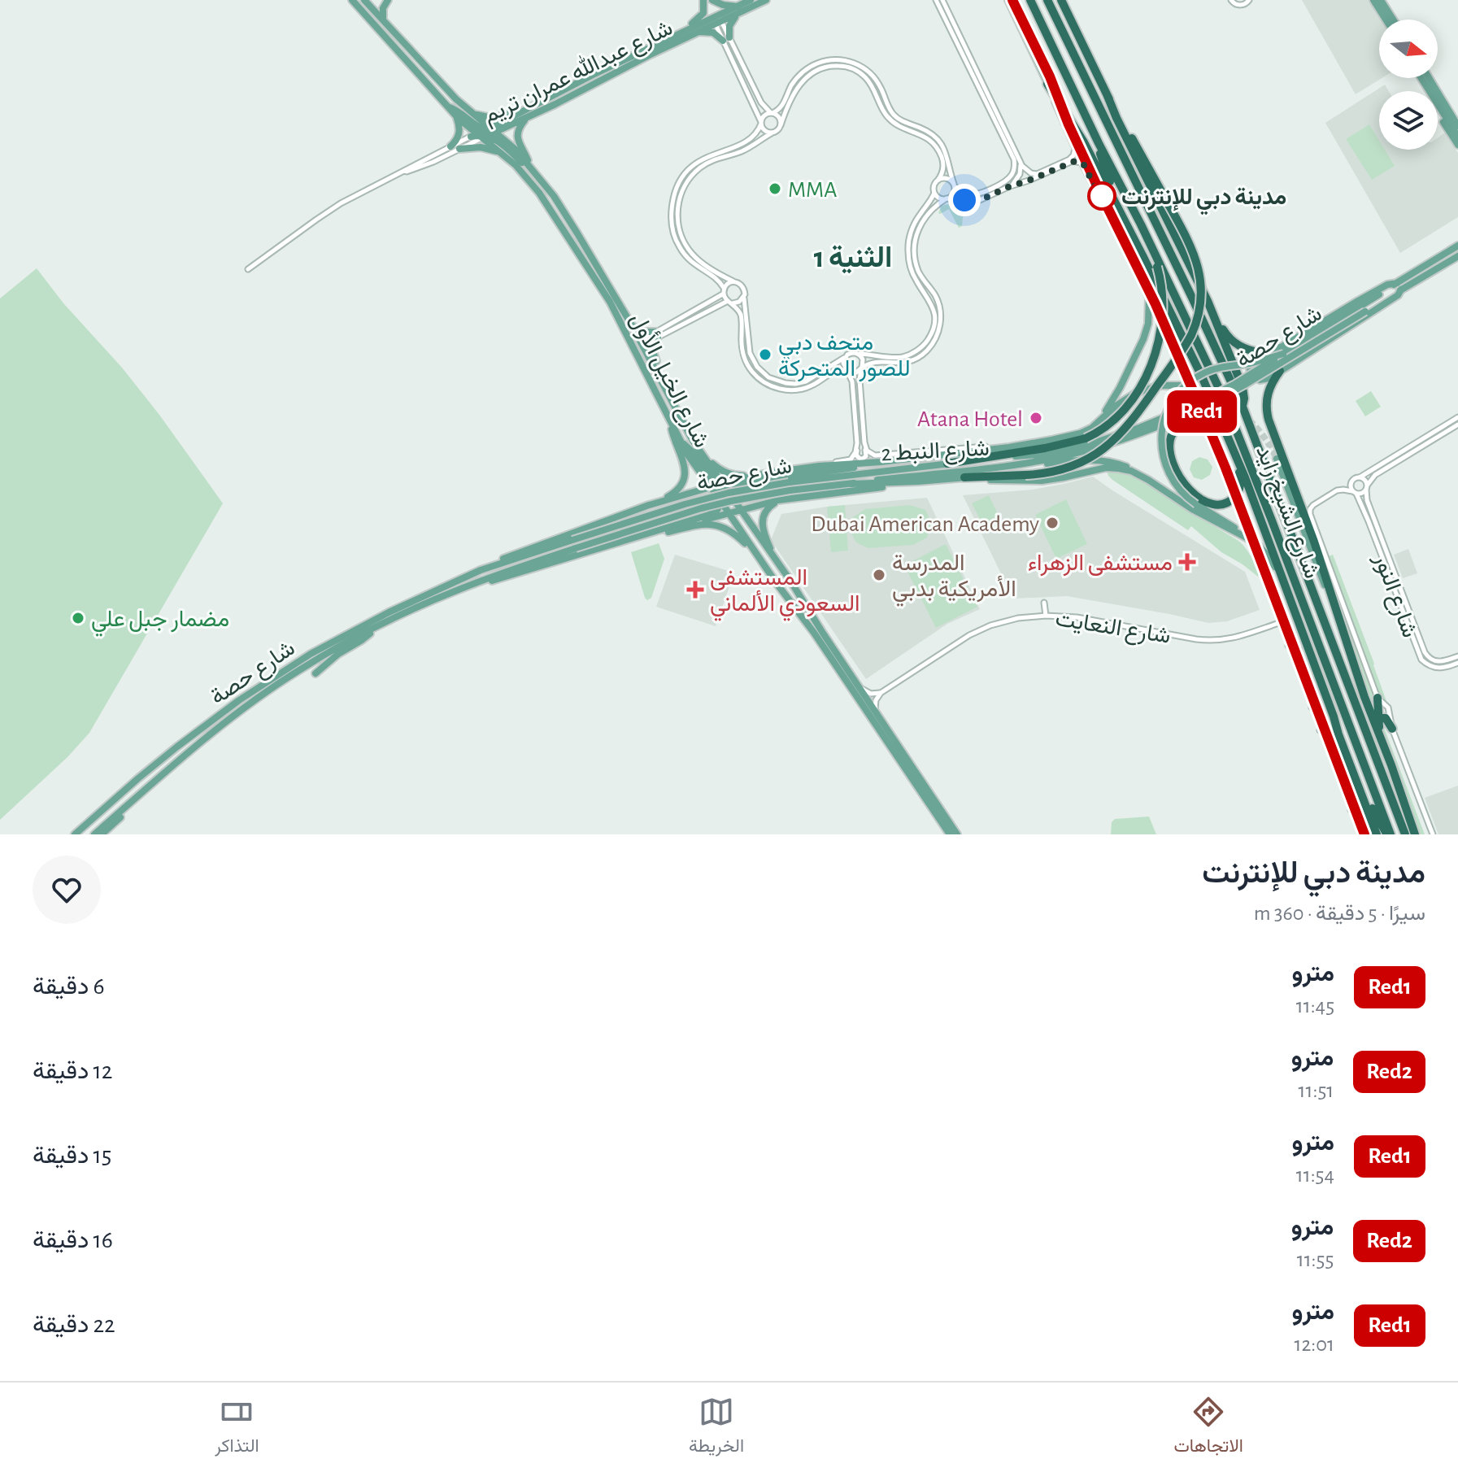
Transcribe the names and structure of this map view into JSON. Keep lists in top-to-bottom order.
{
  "streets": {
    "highway": ["شارع الشيخ زايد"],
    "main road": ["شارع عبدالله عمران تريم", "شارع حصة", "شارع الخيل الأول"],
    "street": ["شارع النبط 2", "شارع النور", "شارع النعايت"]
  },
  "crossings": [
    ["شارع عبدالله عمران تريم", "شارع الخيل الأول"]
  ],
  "districts": ["الثنية 1"],
  "places": {
    "other": [
      "MMA",
      "مدينة دبي للإنترنت",
      "متحف دبي للصور المتحركة",
      "Atana Hotel",
      "Dubai American Academy",
      "المدرسة الأمريكية بدبي",
      "مضمار جبل علي"
    ],
    "health": ["مستشفى الزهراء", "المستشفى السعودي الألماني"]
  },
  "lines": ["metro line Red1"],
  "north": "right",
  "page": {
    "on_map": "Red1",
    "heading": ["مدينة دبي للإنترنت", "سيرًا · 5 دقيقة · 360 m"],
    "list": [
      {
        "mark": "Red1",
        "name": "مترو",
        "note": "11:45",
        "value": "6 دقيقة"
      },
      {
        "mark": "Red2",
        "name": "مترو",
        "note": "11:51",
        "value": "12 دقيقة"
      },
      {
        "mark": "Red1",
        "name": "مترو",
        "note": "11:54",
        "value": "15 دقيقة"
      },
      {
        "mark": "Red2",
        "name": "مترو",
        "note": "11:55",
        "value": "16 دقيقة"
      },
      {
        "mark": "Red1",
        "name": "مترو",
        "note": "12:01",
        "value": "22 دقيقة"
      }
    ],
    "tabs": ["الاتجاهات", "الخريطة", "التذاكر"]
  }
}
